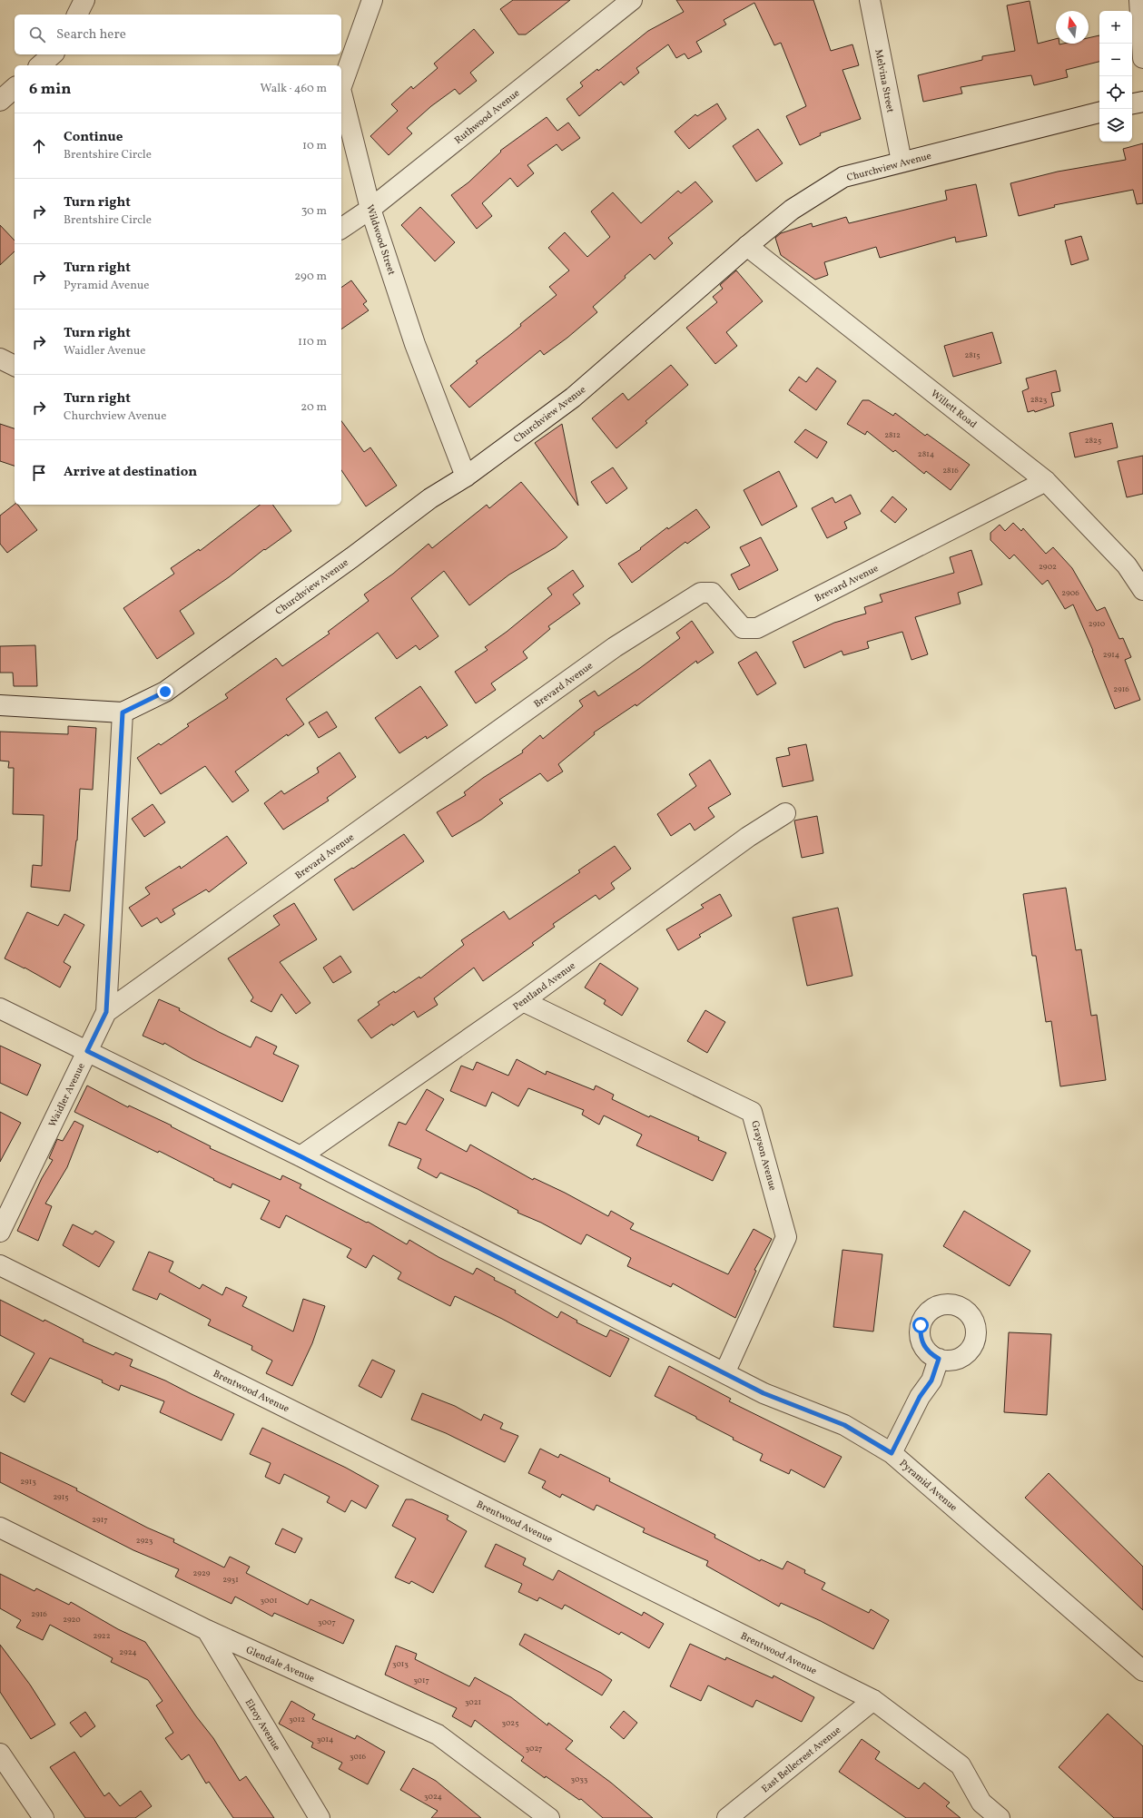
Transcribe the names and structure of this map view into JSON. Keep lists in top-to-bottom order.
{
  "streets": {
    "street": [
      "Melvina Street",
      "Ruthwood Avenue",
      "Churchview Avenue",
      "Wildwood Street",
      "Willett Road",
      "Brevard Avenue",
      "Pentland Avenue",
      "Waidler Avenue",
      "Grayson Avenue",
      "Brentwood Avenue",
      "Pyramid Avenue",
      "Glendale Avenue",
      "Elroy Avenue",
      "East Bellecrest Avenue"
    ]
  },
  "crossings": [
    ["Melvina Street", "Churchview Avenue"],
    ["Ruthwood Avenue", "Wildwood Street"],
    ["Churchview Avenue", "Wildwood Street"],
    ["Churchview Avenue", "Willett Road"],
    ["Churchview Avenue", "Waidler Avenue"],
    ["Willett Road", "Brevard Avenue"],
    ["Brevard Avenue", "Waidler Avenue"],
    ["Pentland Avenue", "Grayson Avenue"],
    ["Pentland Avenue", "Pyramid Avenue"],
    ["Waidler Avenue", "Pyramid Avenue"],
    ["Grayson Avenue", "Pyramid Avenue"],
    ["Brentwood Avenue", "East Bellecrest Avenue"],
    ["Glendale Avenue", "Elroy Avenue"]
  ],
  "house_numbers": [
    "2815",
    "2823",
    "2812",
    "2825",
    "2814",
    "2816",
    "2902",
    "2906",
    "2910",
    "2914",
    "2916",
    "2913",
    "2915",
    "2917",
    "2923",
    "2929",
    "2931",
    "3001",
    "2916",
    "2920",
    "3007",
    "2922",
    "2924",
    "3013",
    "3017",
    "3021",
    "3012",
    "3025",
    "3014",
    "3027",
    "3016",
    "3033",
    "3024"
  ],
  "north": "top",
  "page": {
    "map_buttons": ["+", "−"],
    "search": "Search here",
    "heading": ["6 min", "Walk · 460 m"],
    "list": [
      ["Continue", "Brentshire Circle", "10 m"],
      ["Turn right", "Brentshire Circle", "30 m"],
      ["Turn right", "Pyramid Avenue", "290 m"],
      ["Turn right", "Waidler Avenue", "110 m"],
      ["Turn right", "Churchview Avenue", "20 m"],
      "Arrive at destination"
    ]
  }
}
